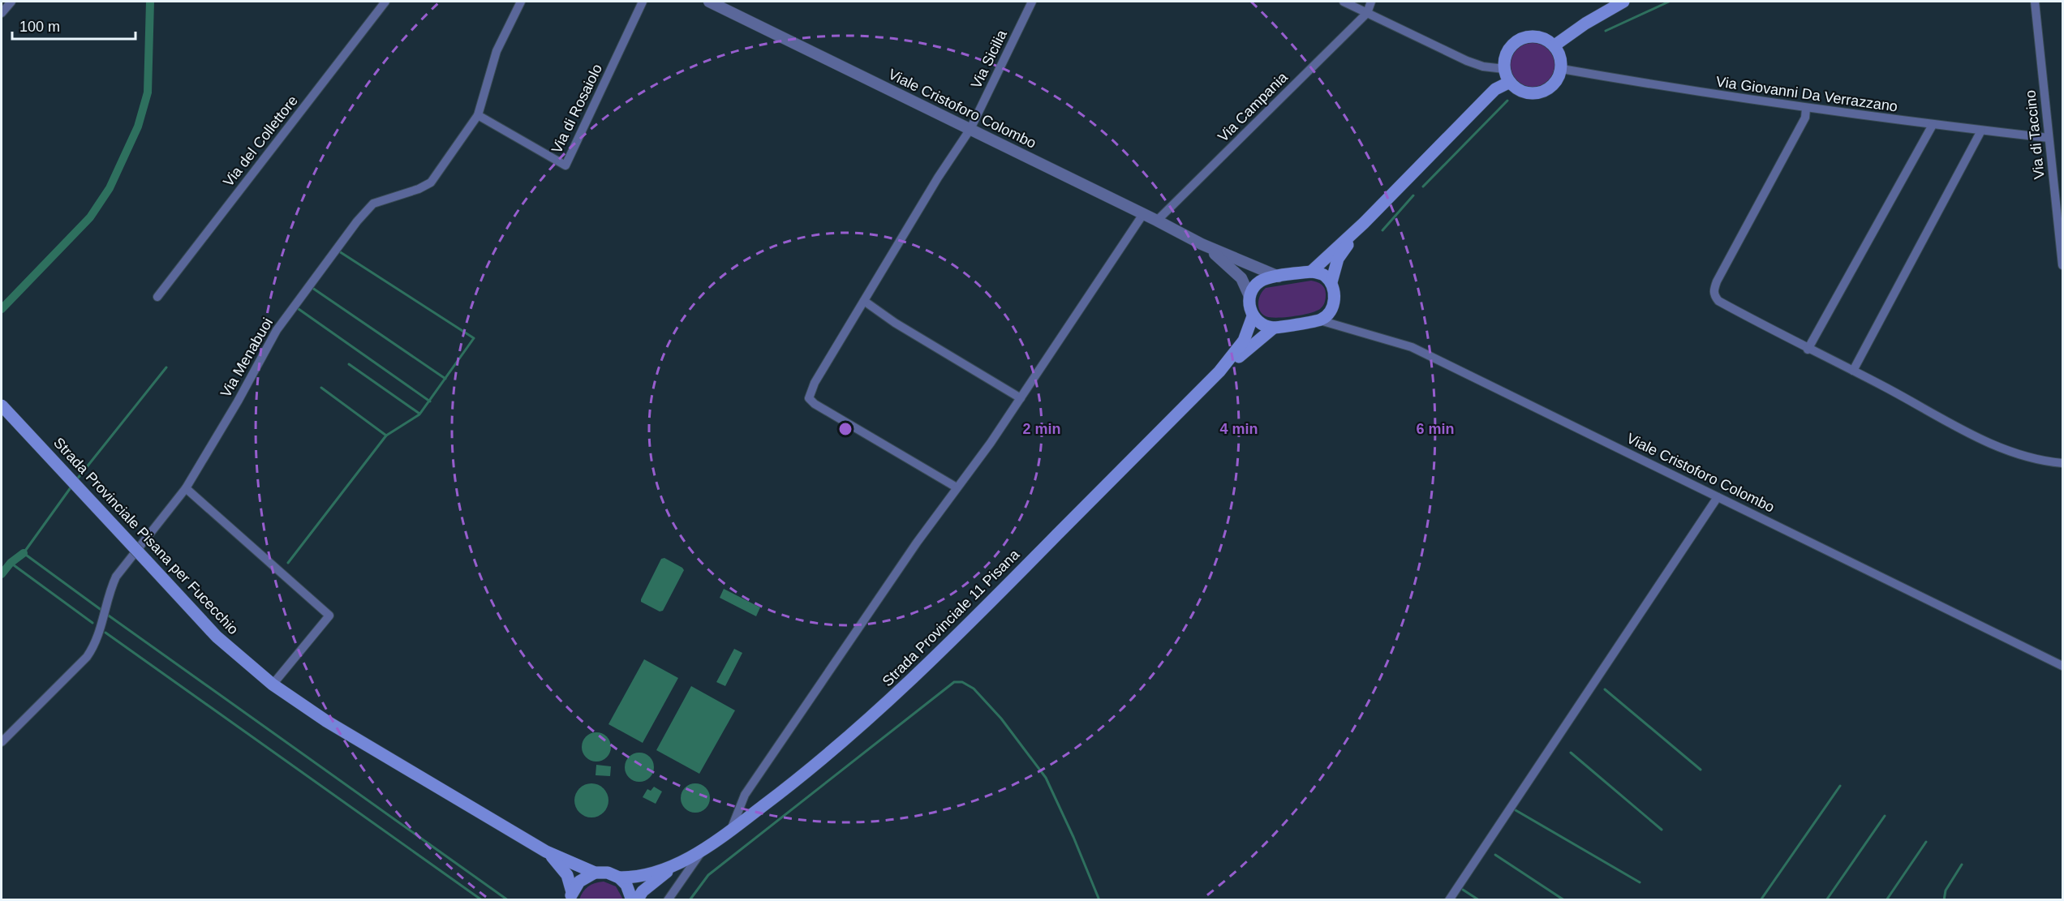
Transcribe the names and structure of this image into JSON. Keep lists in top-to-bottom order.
{
  "streets": {
    "main road": ["Strada Provinciale Pisana per Fucecchio", "Strada Provinciale 11 Pisana"],
    "street": [
      "Via Sicilia",
      "Via Giovanni Da Verrazzano",
      "Via Campania",
      "Via di Rosaiolo",
      "Viale Cristoforo Colombo",
      "Via di Taccino",
      "Via del Collettore",
      "Via Menabuoi"
    ]
  },
  "crossings": [
    ["Via Sicilia", "Viale Cristoforo Colombo"],
    ["Via Giovanni Da Verrazzano", "Via di Taccino"],
    ["Via Campania", "Viale Cristoforo Colombo"],
    ["Via di Rosaiolo", "Via Menabuoi"],
    ["Viale Cristoforo Colombo", "Strada Provinciale 11 Pisana"],
    ["Strada Provinciale Pisana per Fucecchio", "Strada Provinciale 11 Pisana"]
  ],
  "scale_bar": "100 m",
  "rings": ["2 min", "4 min", "6 min"]
}
